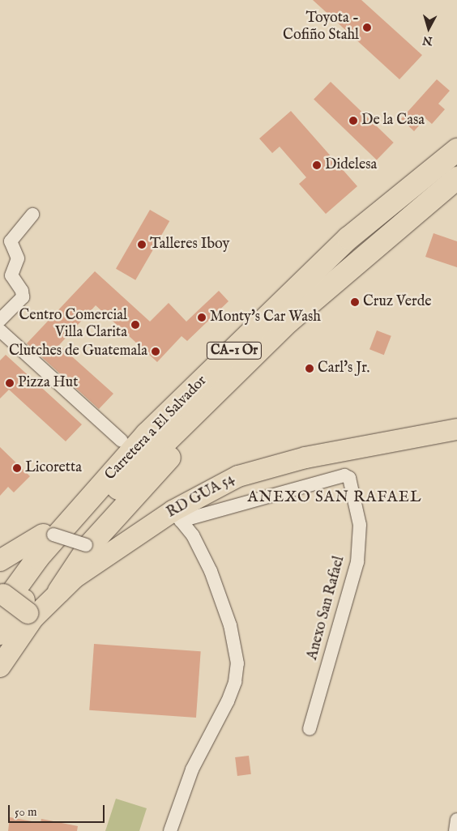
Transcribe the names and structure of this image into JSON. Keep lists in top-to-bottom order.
{
  "streets": {
    "highway": ["CA-1 Or", "Carretera a El Salvador"],
    "main road": ["RD GUA 54"],
    "street": ["Anexo San Rafael"]
  },
  "crossings": [
    ["RD GUA 54", "Anexo San Rafael"]
  ],
  "districts": ["ANEXO SAN RAFAEL"],
  "places": [
    "Toyota - Cofiño Stahl",
    "De la Casa",
    "Didelesa",
    "Talleres Iboy",
    "Cruz Verde",
    "Monty's Car Wash",
    "Centro Comercial Villa Clarita",
    "Clutches de Guatemala",
    "Carl's Jr.",
    "Pizza Hut",
    "Licoretta"
  ],
  "scale_bar": "50 m",
  "north": "bottom"
}
